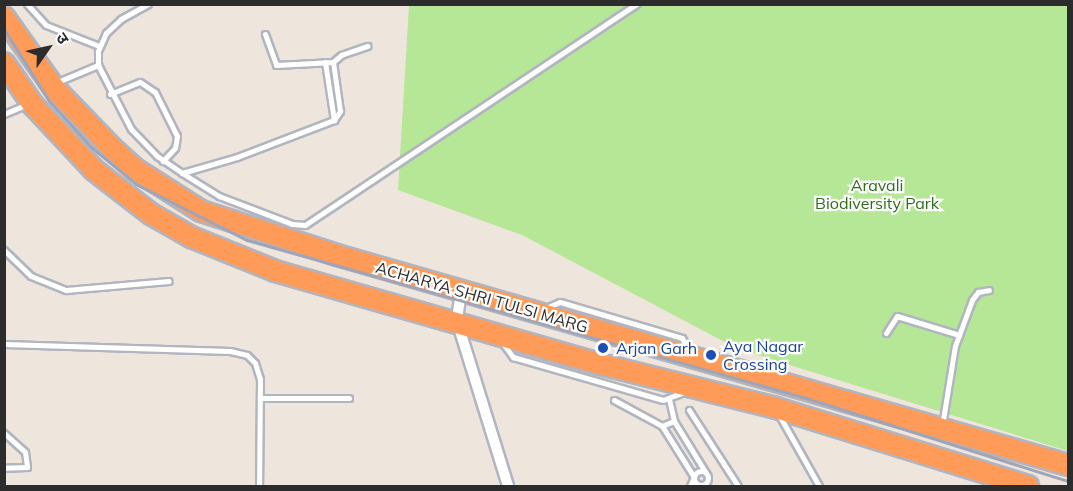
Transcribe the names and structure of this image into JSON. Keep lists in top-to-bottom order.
{
  "streets": {
    "highway": ["ACHARYA SHRI TULSI MARG"]
  },
  "parks": ["Aravali Biodiversity Park"],
  "places": ["Arjan Garh", "Aya Nagar Crossing"],
  "north": "top right"
}
